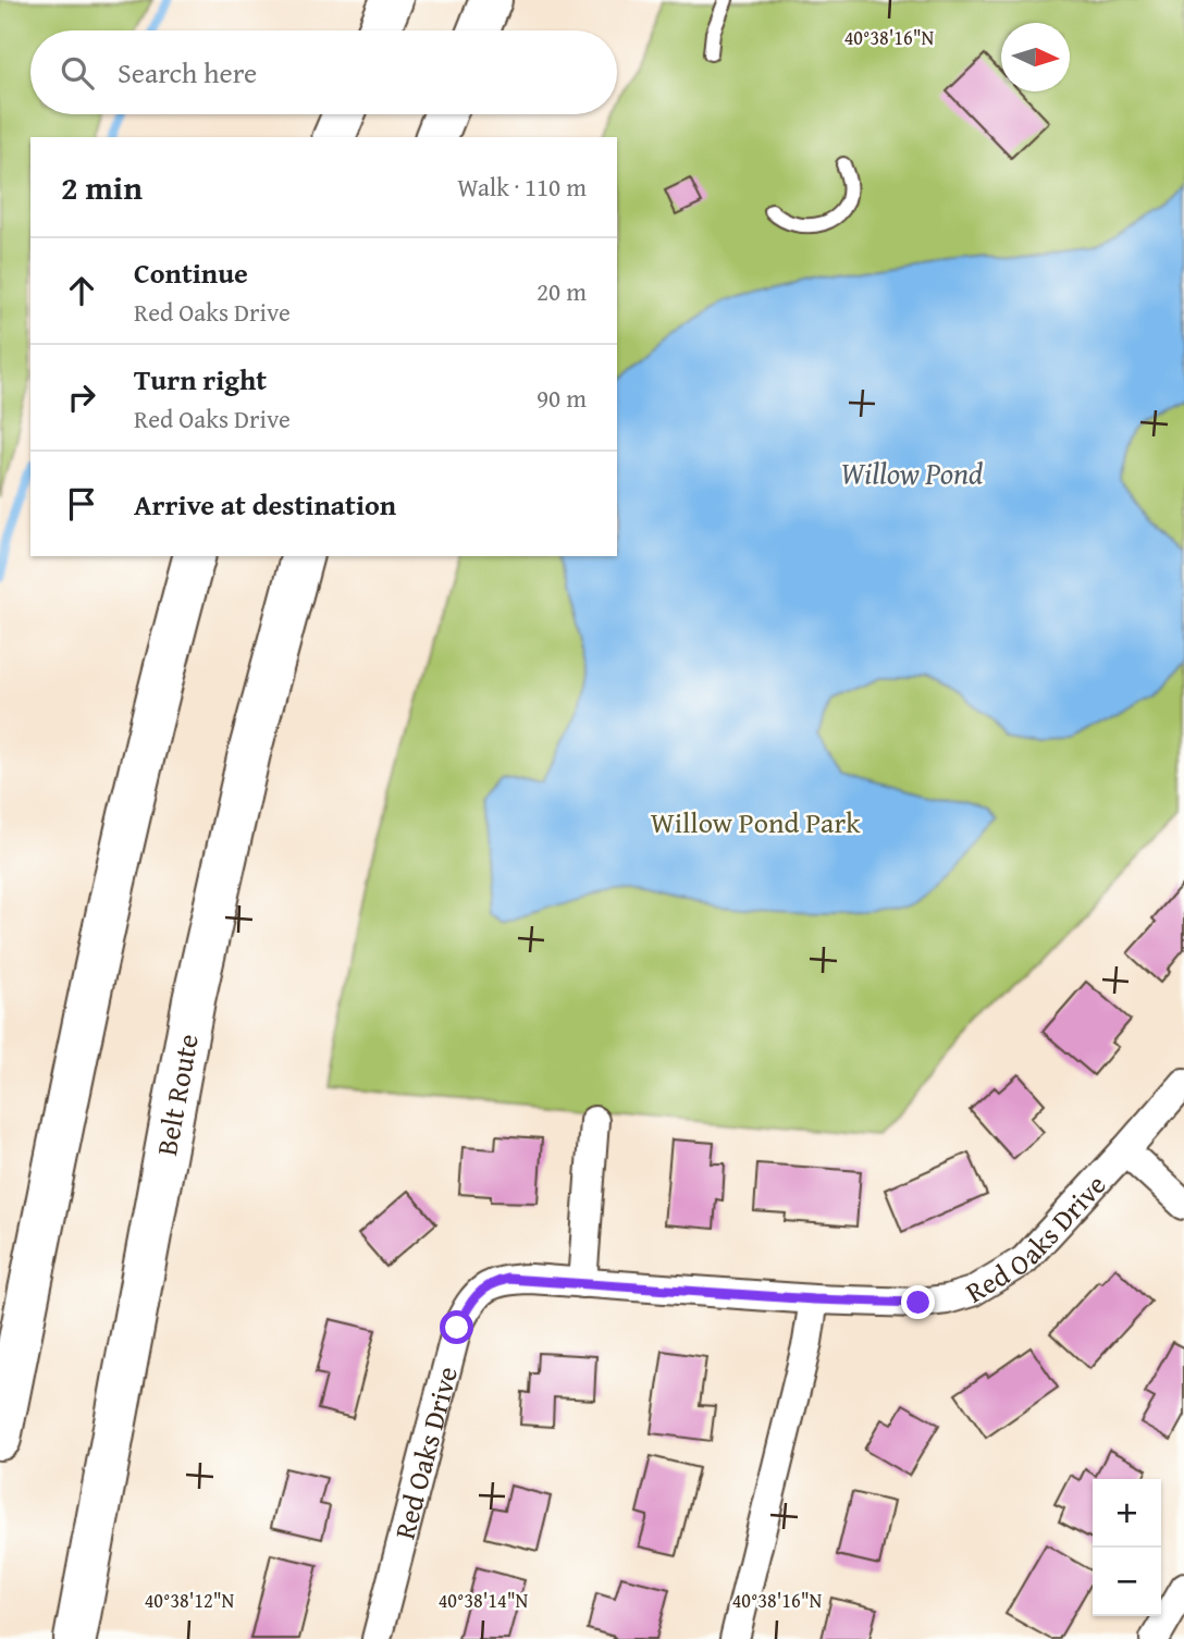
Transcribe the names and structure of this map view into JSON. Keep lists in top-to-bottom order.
{
  "streets": {
    "highway": ["Belt Route"],
    "street": ["Red Oaks Drive"]
  },
  "water": ["Willow Pond"],
  "parks": ["Willow Pond Park"],
  "north": "right",
  "page": {
    "search": "Search here",
    "heading": ["2 min", "Walk · 110 m"],
    "list": [
      ["Continue", "Red Oaks Drive", "20 m"],
      ["Turn right", "Red Oaks Drive", "90 m"],
      "Arrive at destination"
    ],
    "map_buttons": ["+", "−"]
  },
  "coordinates": ["40°38'16\"N", "40°38'12\"N", "40°38'14\"N"]
}
